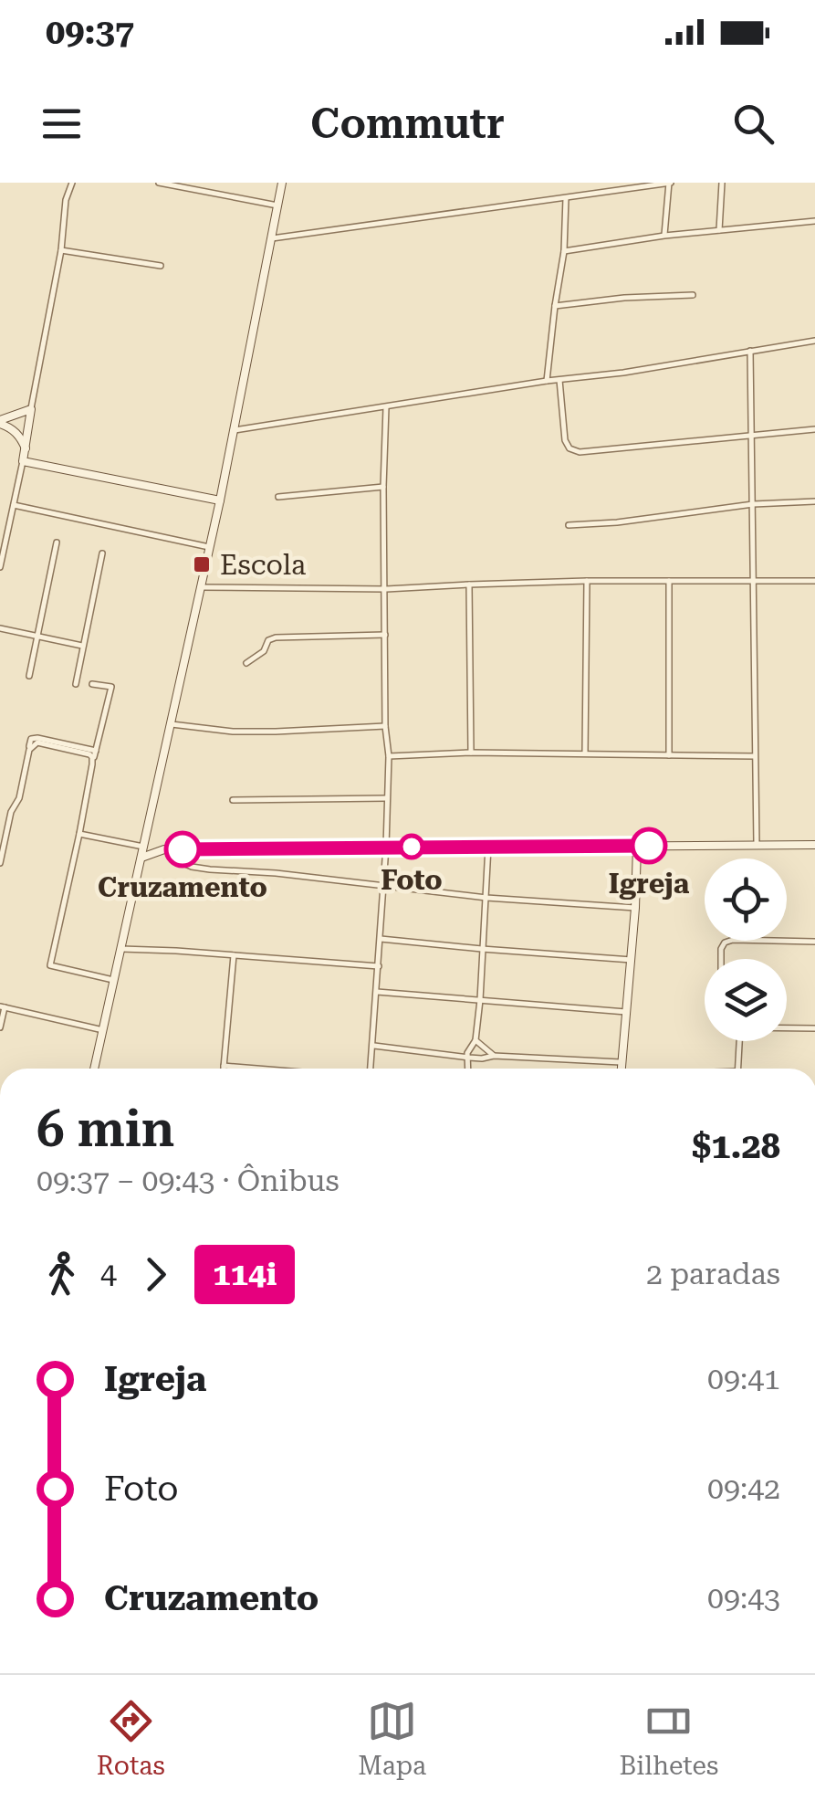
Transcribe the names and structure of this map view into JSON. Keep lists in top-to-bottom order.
{
  "places": {
    "transit": ["Escola"],
    "other": ["Igreja", "Foto", "Cruzamento"]
  },
  "lines": ["bus line 114i"],
  "page": {
    "status": "09:37",
    "header": "Commutr",
    "heading": ["6 min", "09:37 – 09:43 · Ônibus", "$1.28"],
    "legs": ["4", "114i", "2 paradas"],
    "list": [
      {
        "name": "Igreja",
        "value": "09:41"
      },
      {
        "name": "Foto",
        "value": "09:42"
      },
      {
        "name": "Cruzamento",
        "value": "09:43"
      }
    ],
    "tabs": ["Rotas", "Mapa", "Bilhetes"]
  }
}
